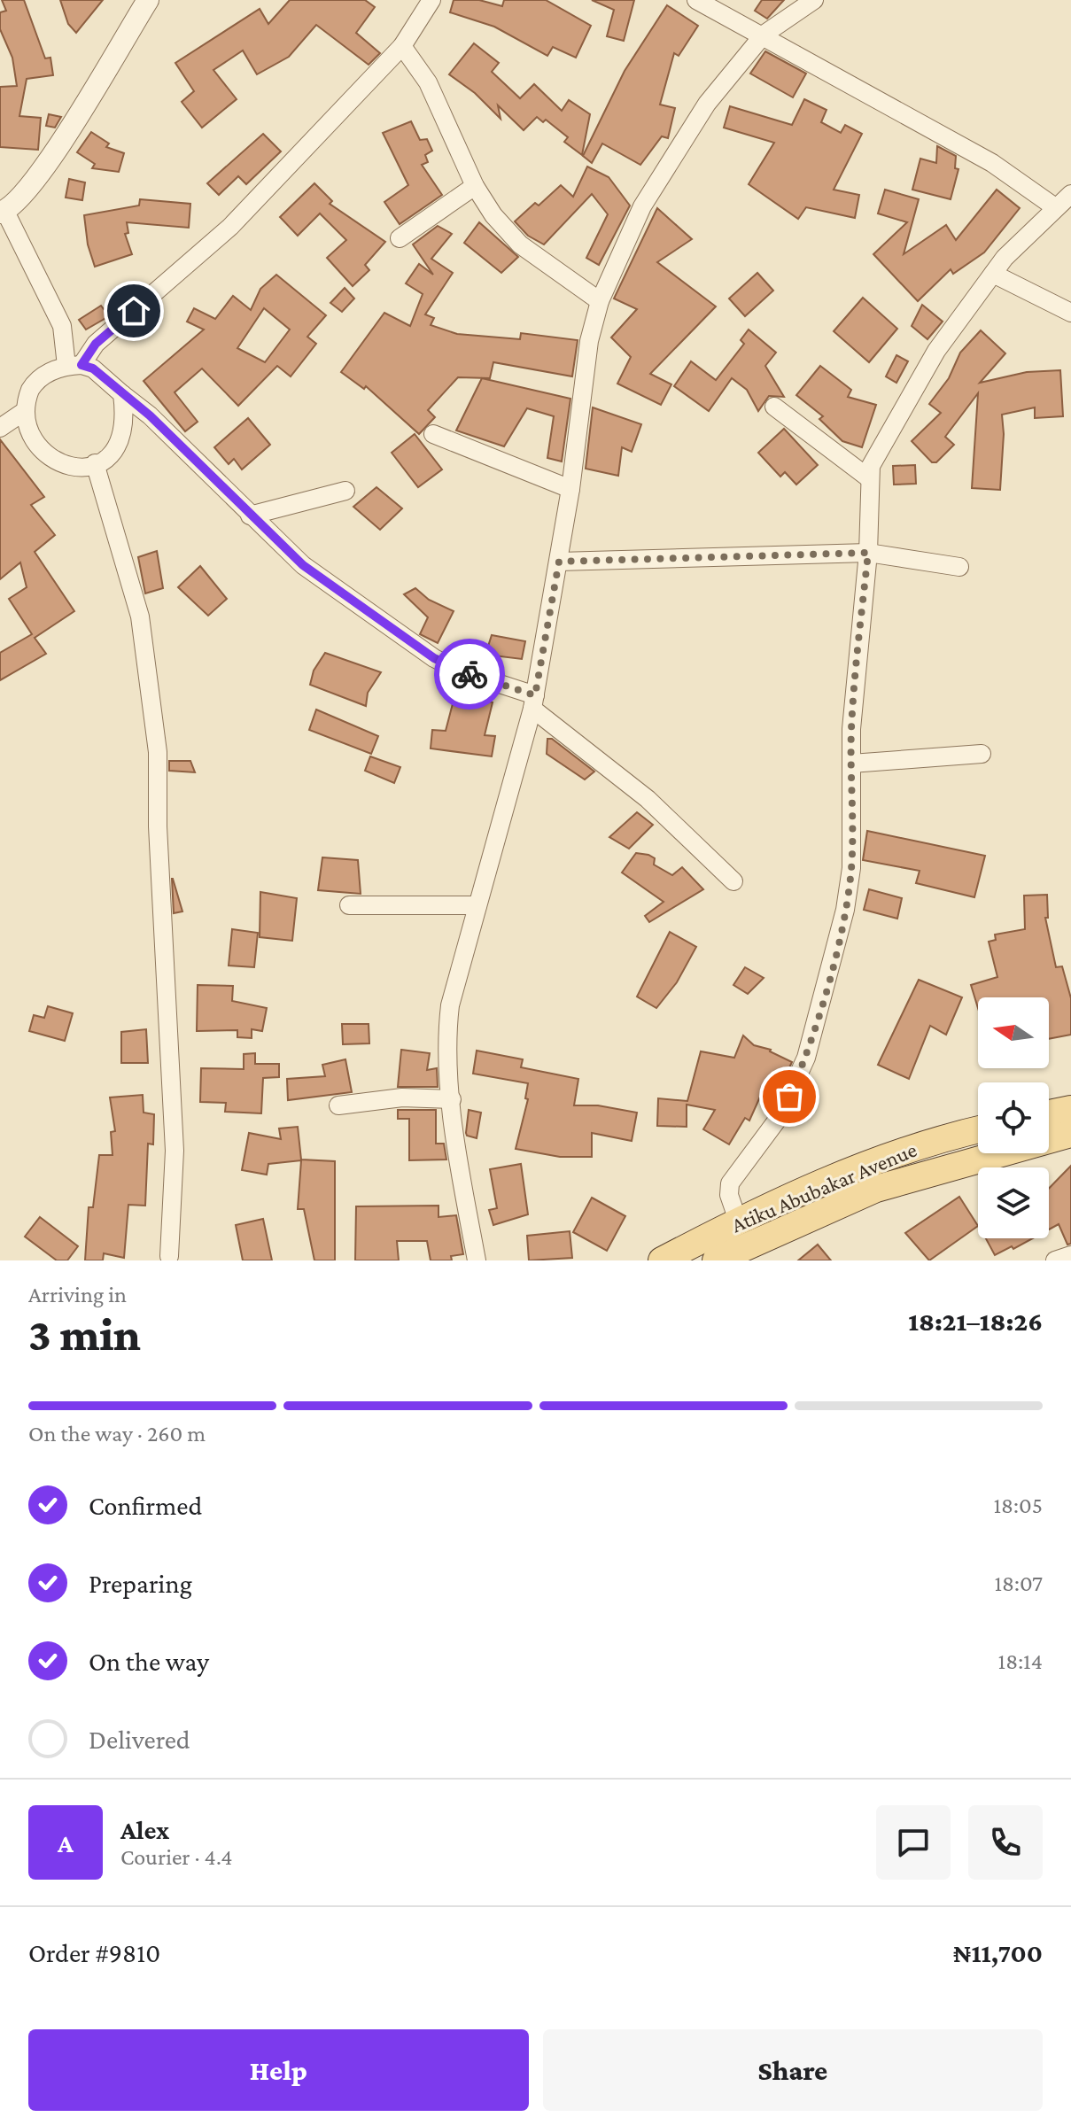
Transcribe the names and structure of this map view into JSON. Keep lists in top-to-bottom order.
{
  "streets": {
    "main road": ["Atiku Abubakar Avenue"]
  },
  "north": "left",
  "page": {
    "heading": ["3 min", "Arriving in", "18:21–18:26"],
    "panel": [
      "Alex",
      "Courier · 4.4",
      "Order #9810",
      "₦11,700"
    ],
    "bar": "On the way · 260 m",
    "list": [
      ["Confirmed", "18:05"],
      ["Preparing", "18:07"],
      ["On the way", "18:14"],
      "Delivered"
    ],
    "round": "A",
    "buttons": ["Help", "Share"]
  }
}
